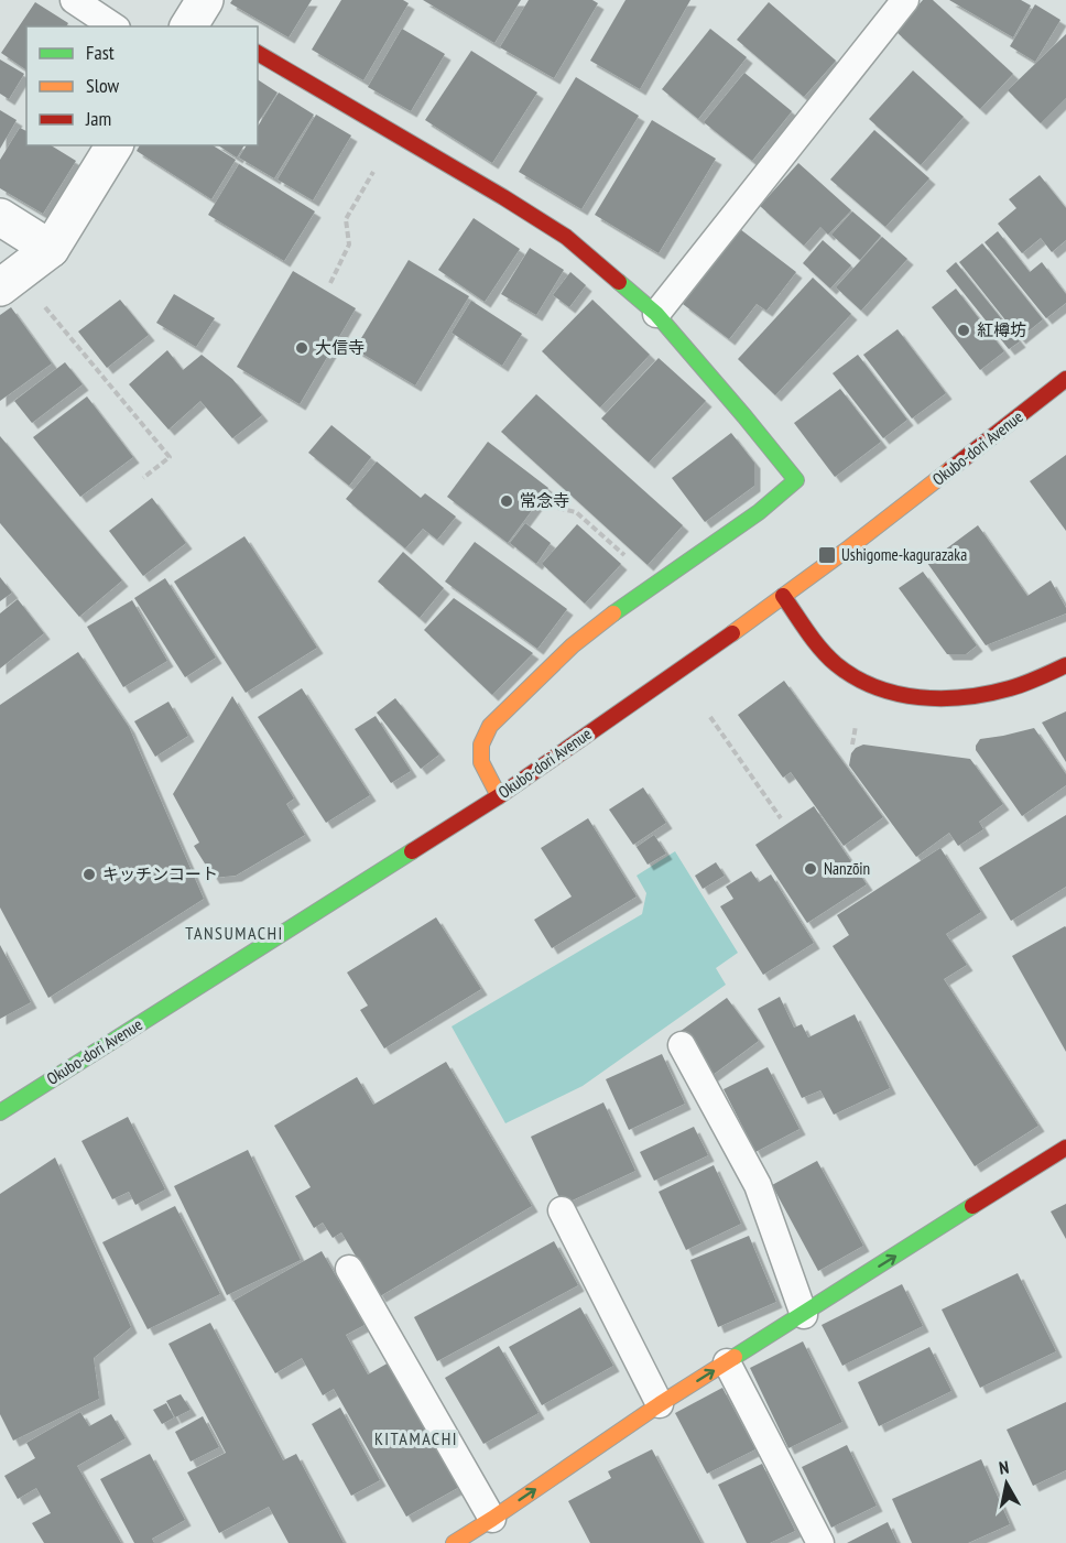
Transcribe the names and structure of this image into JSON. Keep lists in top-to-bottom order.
{
  "streets": {
    "street": ["Okubo-dori Avenue"]
  },
  "districts": ["TANSUMACHI", "KITAMACHI"],
  "places": {
    "other": [
      "紅樽坊",
      "大信寺",
      "常念寺",
      "Nanzōin",
      "キッチンコート"
    ],
    "transit": ["Ushigome-kagurazaka"]
  },
  "legend": ["Fast", "Slow", "Jam"],
  "north": "top"
}
